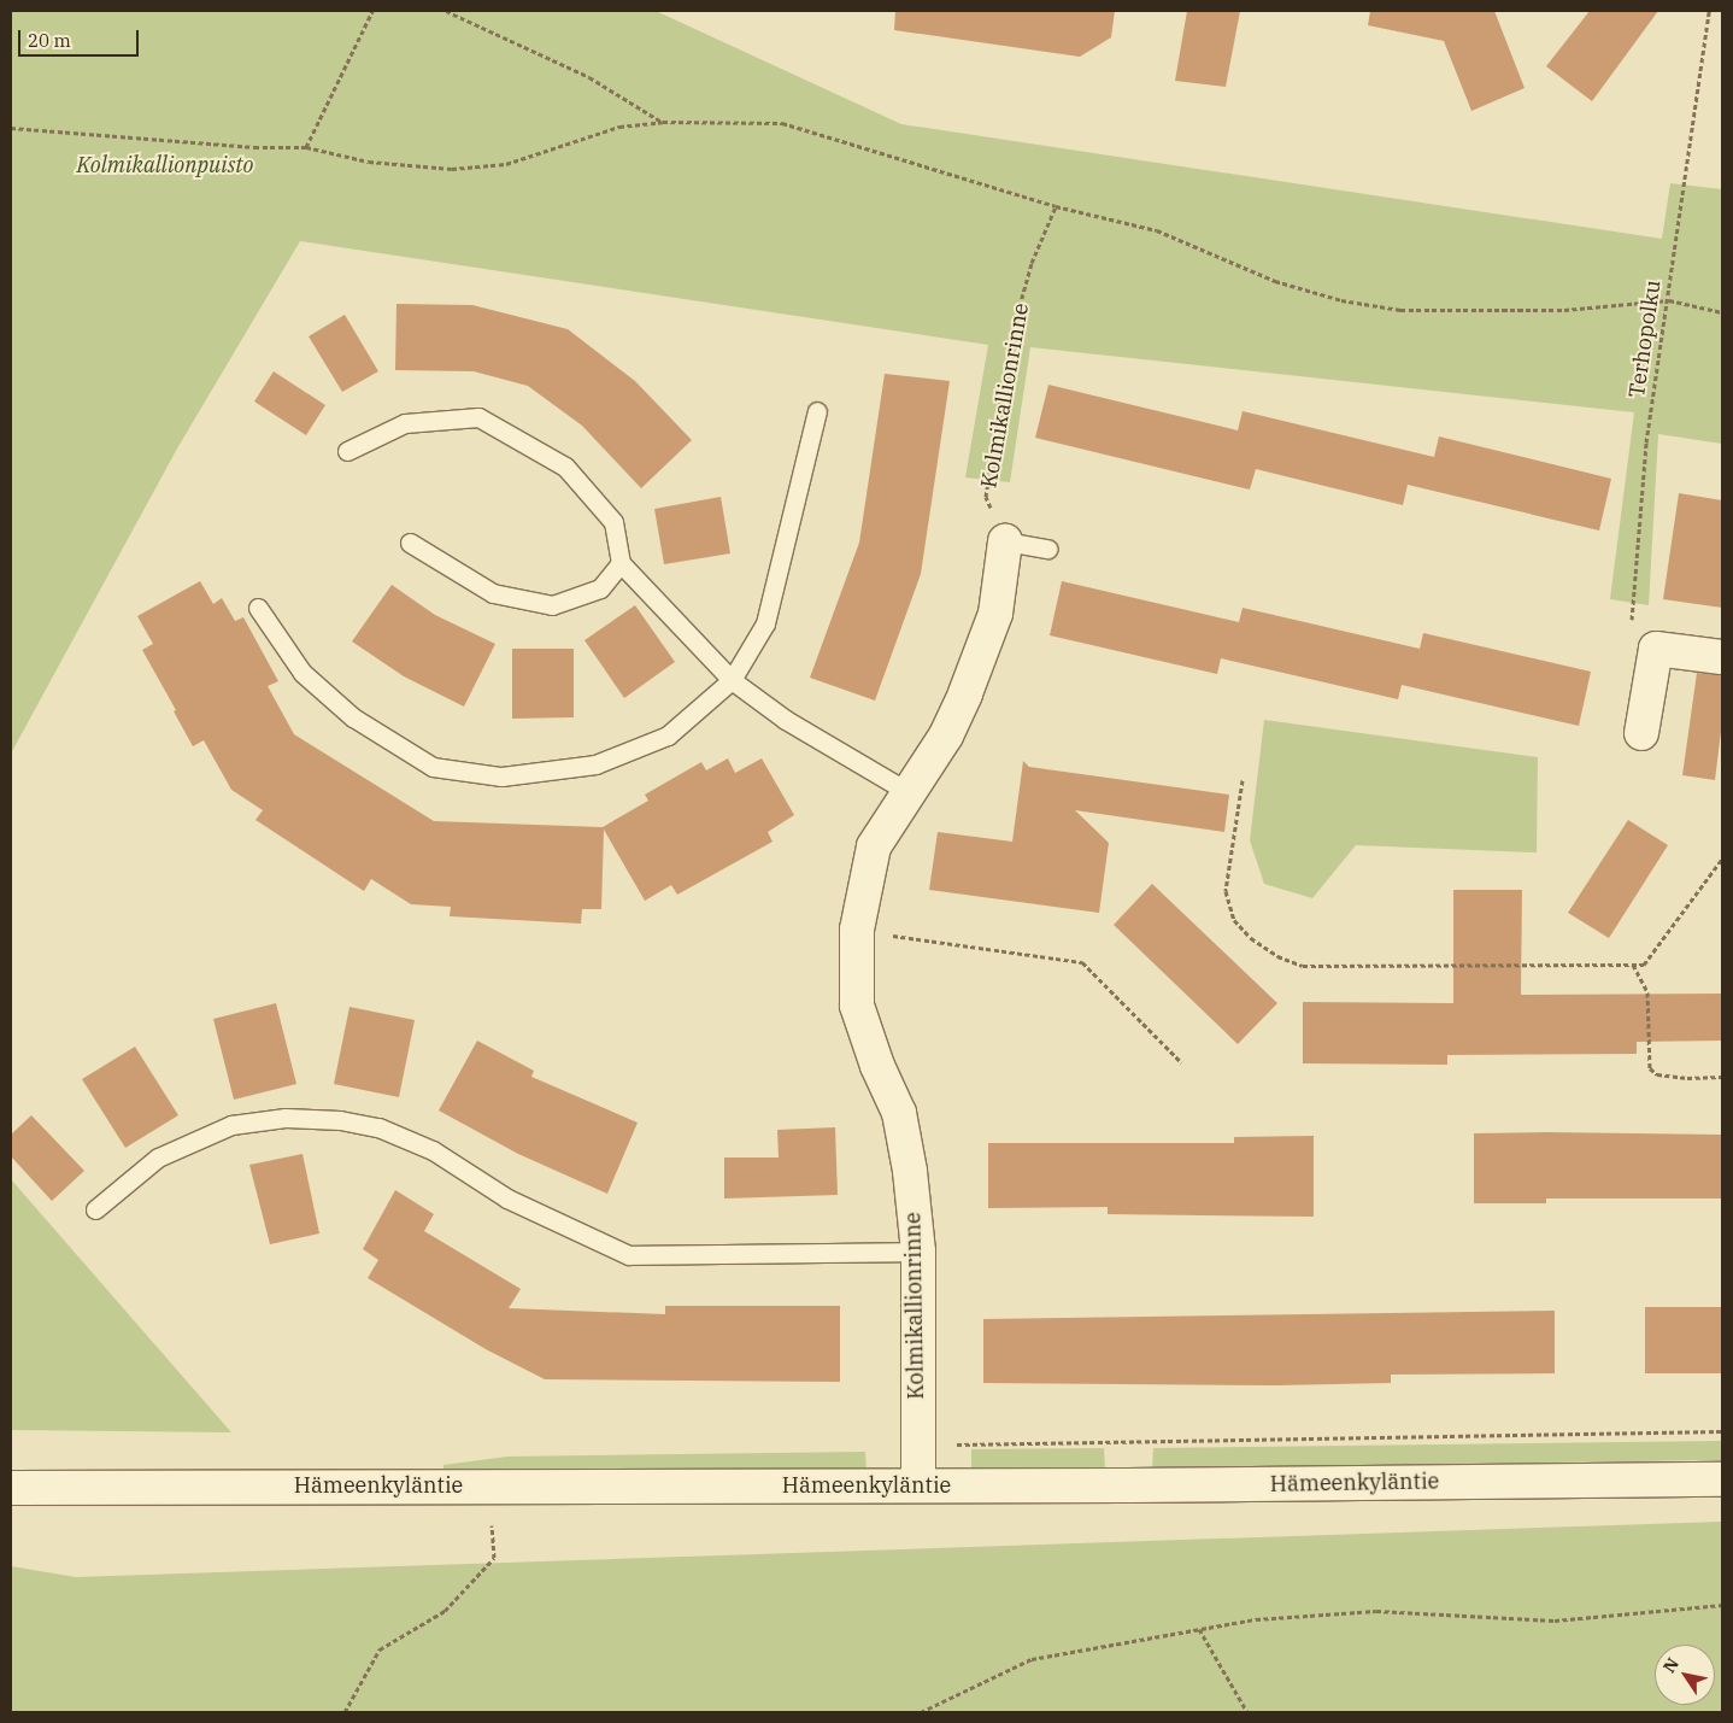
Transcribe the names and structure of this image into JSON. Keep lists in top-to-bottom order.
{
  "streets": {
    "street": ["Kolmikallionrinne", "Hämeenkyläntie"],
    "path": ["Terhopolku"]
  },
  "crossings": [
    ["Kolmikallionrinne", "Hämeenkyläntie"]
  ],
  "parks": ["Kolmikallionpuisto"],
  "scale_bar": "20 m",
  "north": "top left"
}
